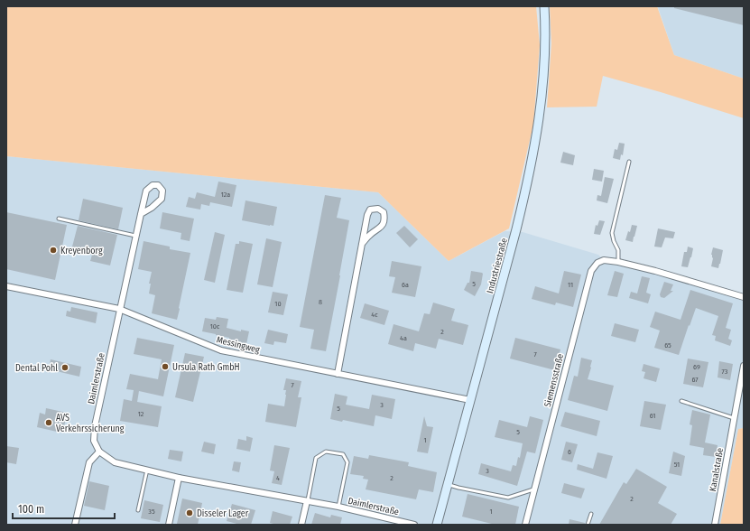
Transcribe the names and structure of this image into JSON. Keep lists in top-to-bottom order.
{
  "streets": {
    "street": [
      "Industriestraße",
      "Messingweg",
      "Daimlerstraße",
      "Siemensstraße",
      "Kanalstraße"
    ]
  },
  "crossings": [
    ["Industriestraße", "Messingweg"],
    ["Messingweg", "Daimlerstraße"]
  ],
  "places": [
    "Kreyenborg",
    "Ursula Rath GmbH",
    "Dental Pohl",
    "AVS Verkehrssicherung",
    "Disseler Lager"
  ],
  "house_numbers": [
    "12a",
    "5",
    "6a",
    "11",
    "8",
    "10",
    "4c",
    "10c",
    "2",
    "4a",
    "65",
    "7",
    "69",
    "73",
    "67",
    "7",
    "3",
    "5",
    "12",
    "61",
    "5",
    "1",
    "6",
    "51",
    "3",
    "4",
    "2",
    "2",
    "35",
    "1"
  ],
  "scale_bar": "100 m"
}
